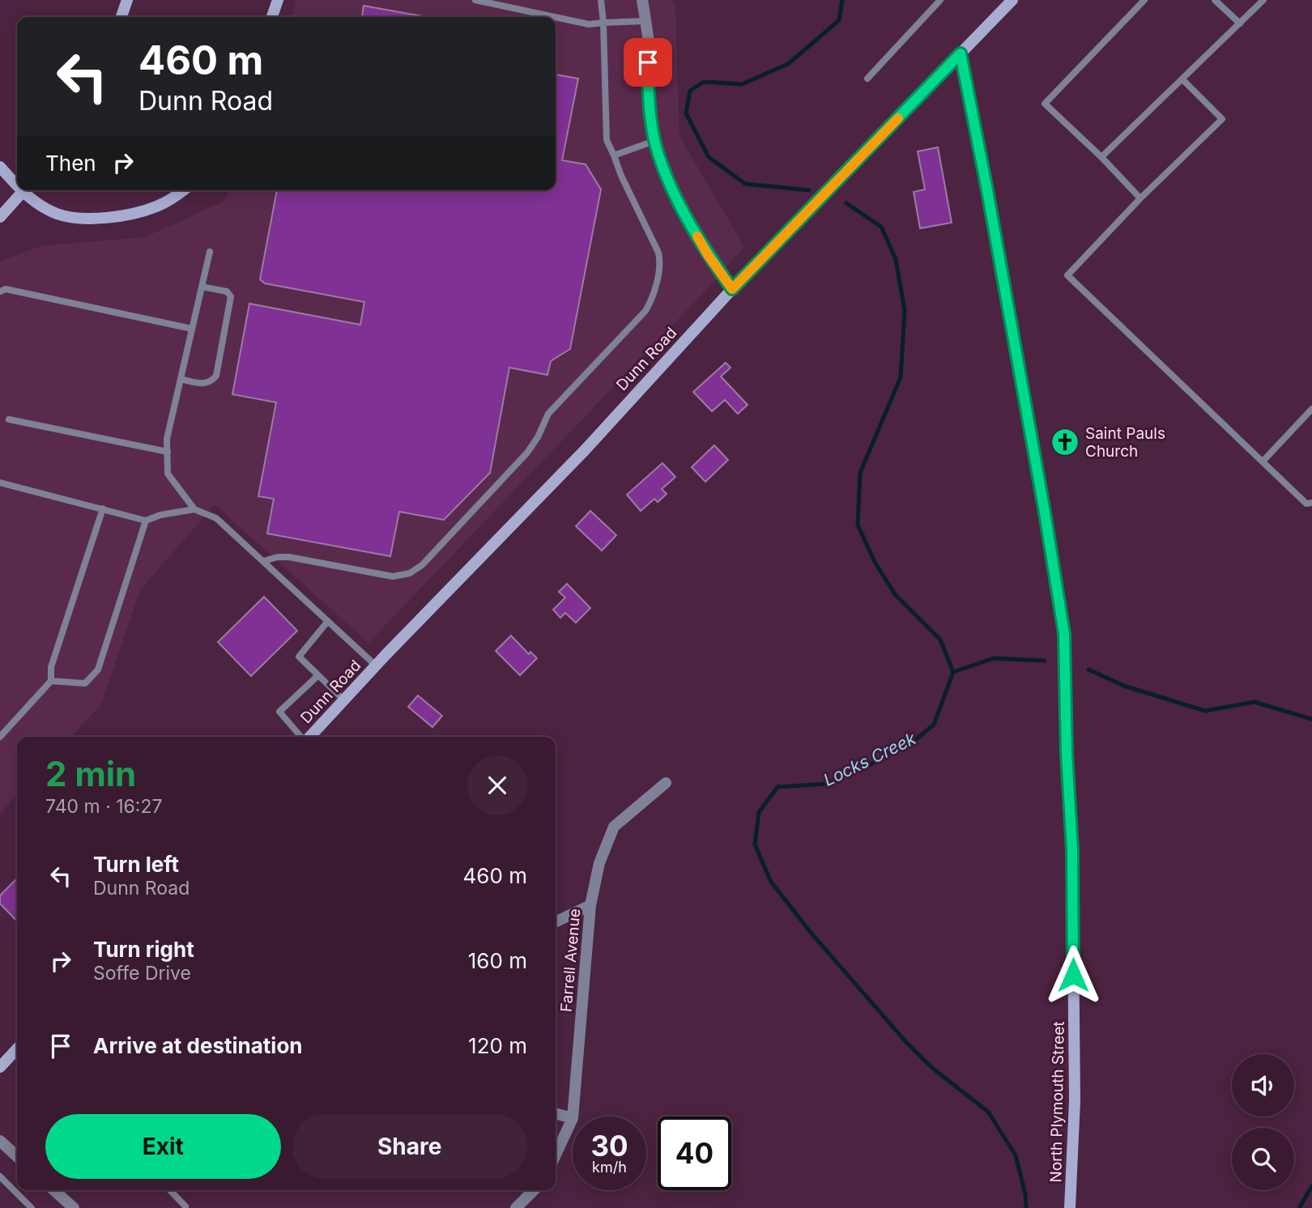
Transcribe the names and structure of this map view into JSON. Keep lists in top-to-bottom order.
{
  "streets": {
    "main road": ["Dunn Road", "North Plymouth Street"],
    "street": ["Farrell Avenue"]
  },
  "crossings": [
    ["Dunn Road", "North Plymouth Street"]
  ],
  "water": ["Locks Creek"],
  "places": {
    "church": ["Saint Pauls Church"]
  },
  "page": {
    "turn": ["460 m", "Dunn Road"],
    "then": "Then",
    "heading": ["2 min", "740 m · 16:27"],
    "list": [
      {
        "name": "Turn left",
        "note": "Dunn Road",
        "value": "460 m"
      },
      {
        "name": "Turn right",
        "note": "Soffe Drive",
        "value": "160 m"
      },
      {
        "name": "Arrive at destination",
        "value": "120 m"
      }
    ],
    "buttons": ["Exit", "Share"],
    "speed": "30 km/h",
    "limit": "40"
  }
}
